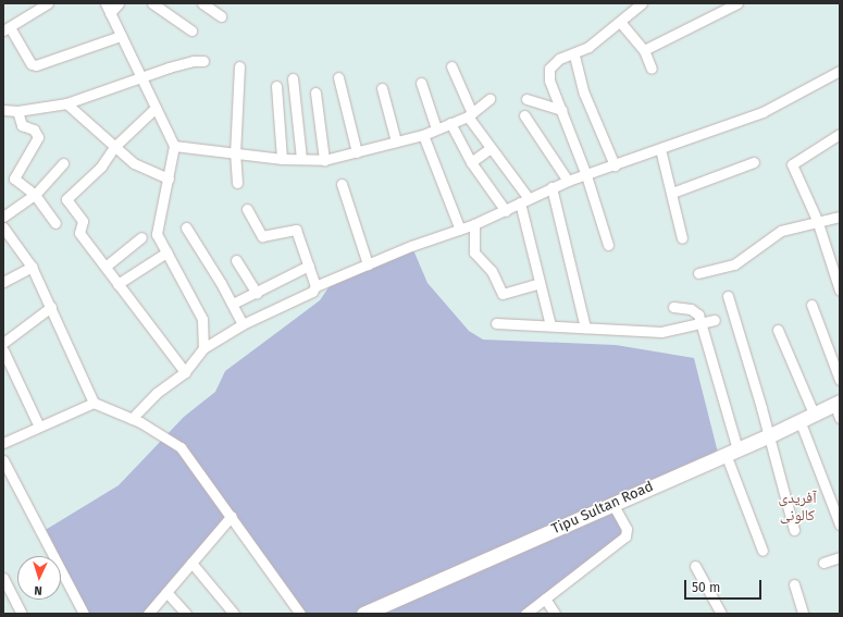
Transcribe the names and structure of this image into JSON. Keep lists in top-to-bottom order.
{
  "streets": {
    "main road": ["Tipu Sultan Road"]
  },
  "districts": ["آفریدی کالونی"],
  "scale_bar": "50 m",
  "north": "bottom"
}
